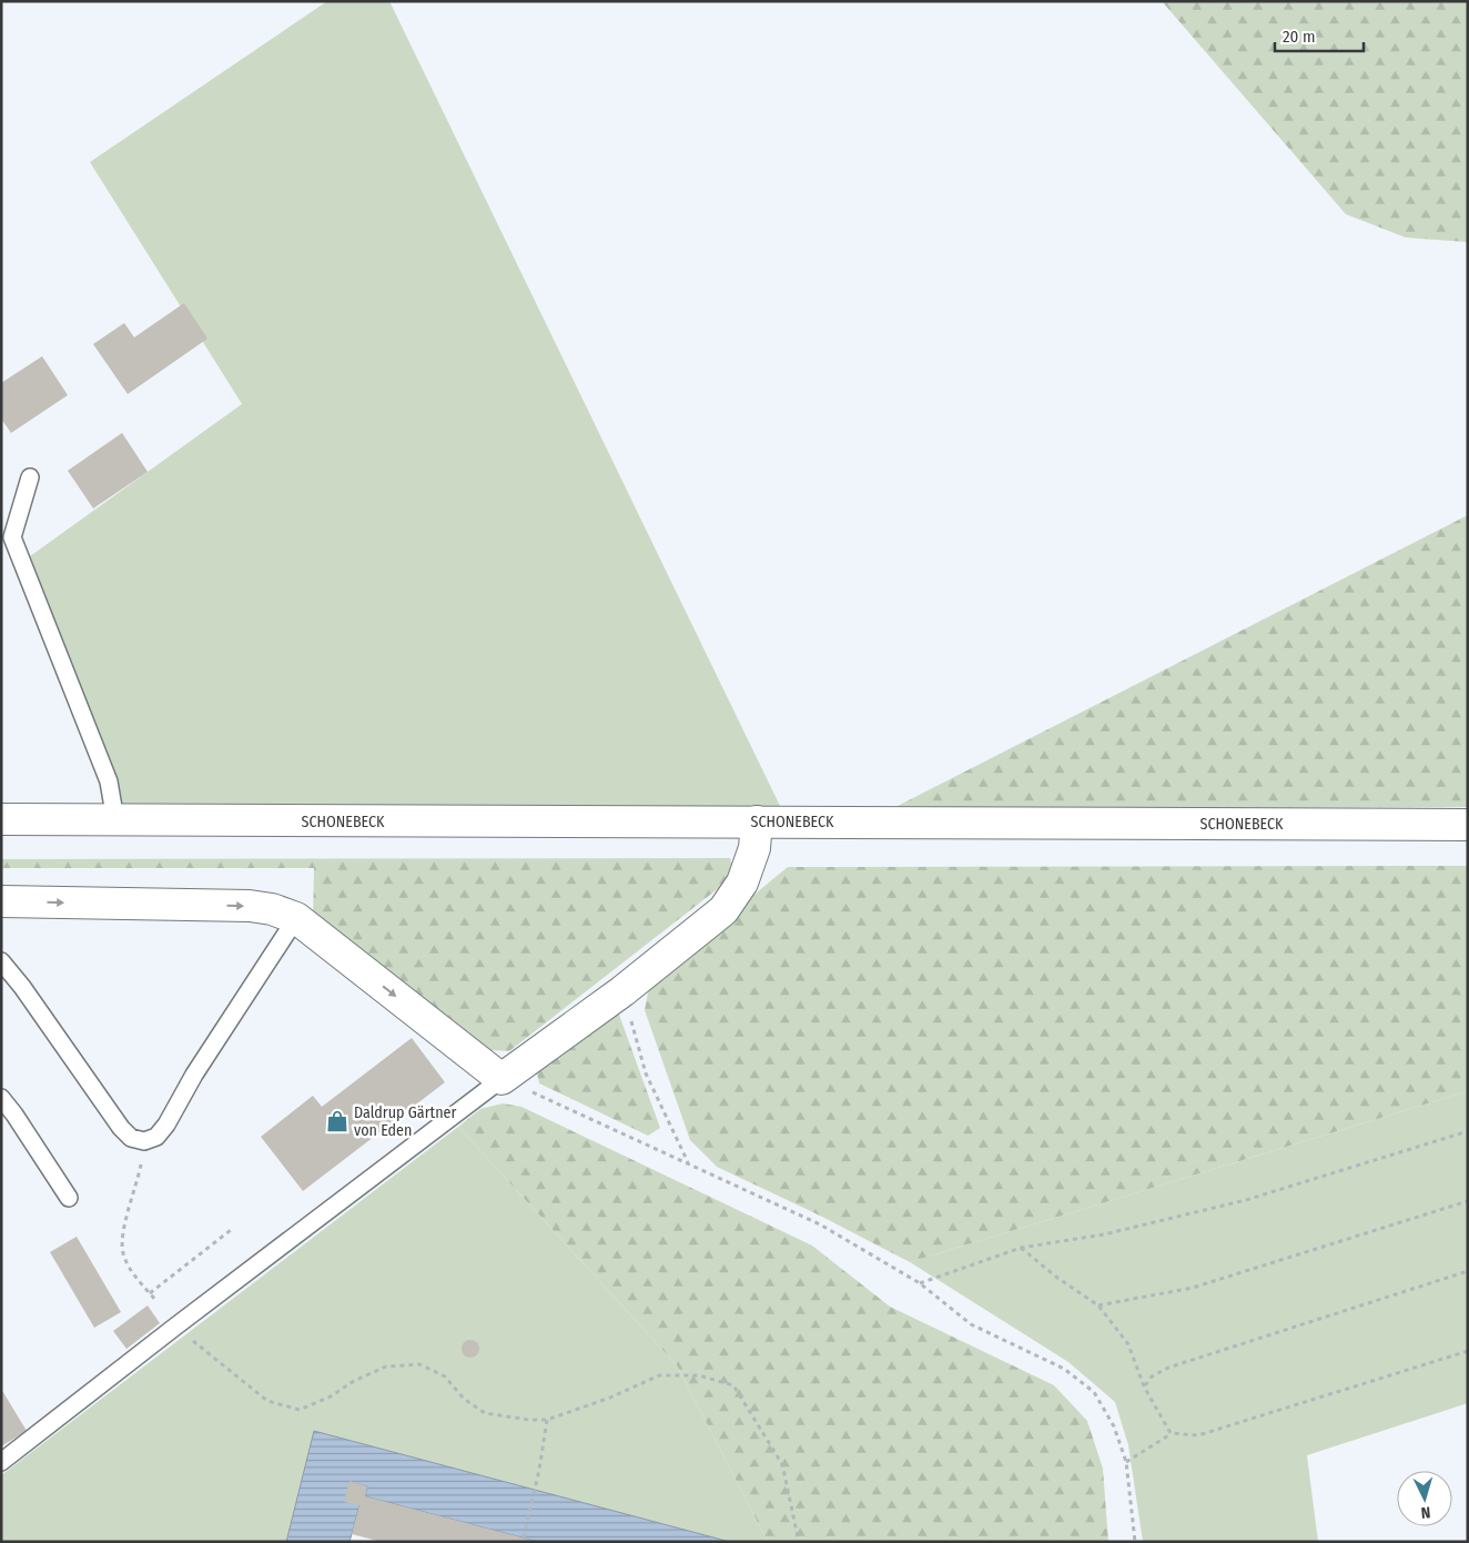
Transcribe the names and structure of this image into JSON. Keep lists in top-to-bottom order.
{
  "streets": {
    "main road": ["SCHONEBECK"]
  },
  "places": {
    "shop": ["Daldrup Gärtner von Eden"]
  },
  "scale_bar": "20 m",
  "north": "bottom"
}
